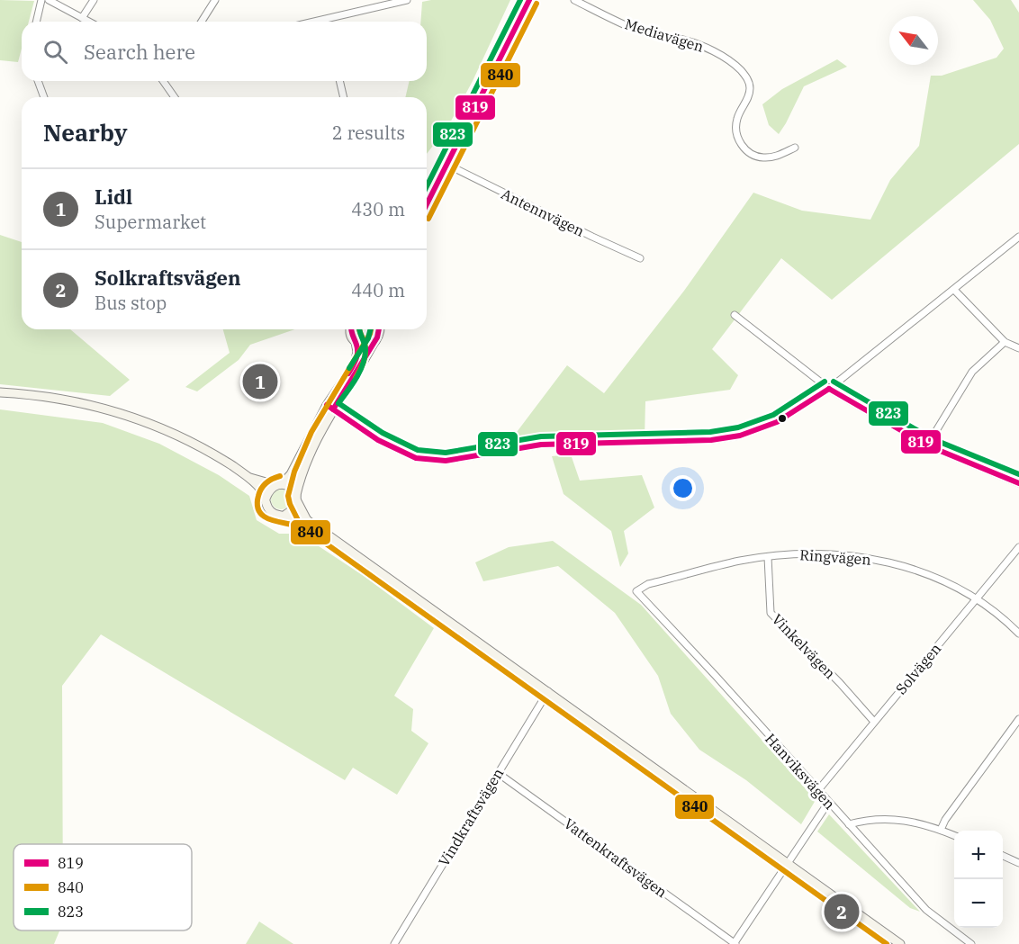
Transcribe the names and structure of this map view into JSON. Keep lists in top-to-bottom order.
{
  "streets": {
    "street": [
      "Mediavägen",
      "Antennvägen",
      "Ringvägen",
      "Vinkelvägen",
      "Solvägen",
      "Hanviksvägen",
      "Vindkraftsvägen",
      "Vattenkraftsvägen"
    ]
  },
  "crossings": [
    ["Ringvägen", "Vinkelvägen"],
    ["Ringvägen", "Solvägen"],
    ["Ringvägen", "Hanviksvägen"],
    ["Vinkelvägen", "Solvägen"],
    ["Solvägen", "Hanviksvägen"],
    ["Vindkraftsvägen", "Vattenkraftsvägen"]
  ],
  "lines": ["transit line 819", "transit line 823", "transit line 840"],
  "legend": ["819", "840", "823"],
  "north": "top left",
  "page": {
    "search": "Search here",
    "heading": ["Nearby", "2 results"],
    "list": [
      {
        "mark": "1",
        "name": "Lidl",
        "note": "Supermarket",
        "value": "430 m"
      },
      {
        "mark": "2",
        "name": "Solkraftsvägen",
        "note": "Bus stop",
        "value": "440 m"
      }
    ],
    "pins": ["1", "2"],
    "map_buttons": ["+", "−"]
  }
}
